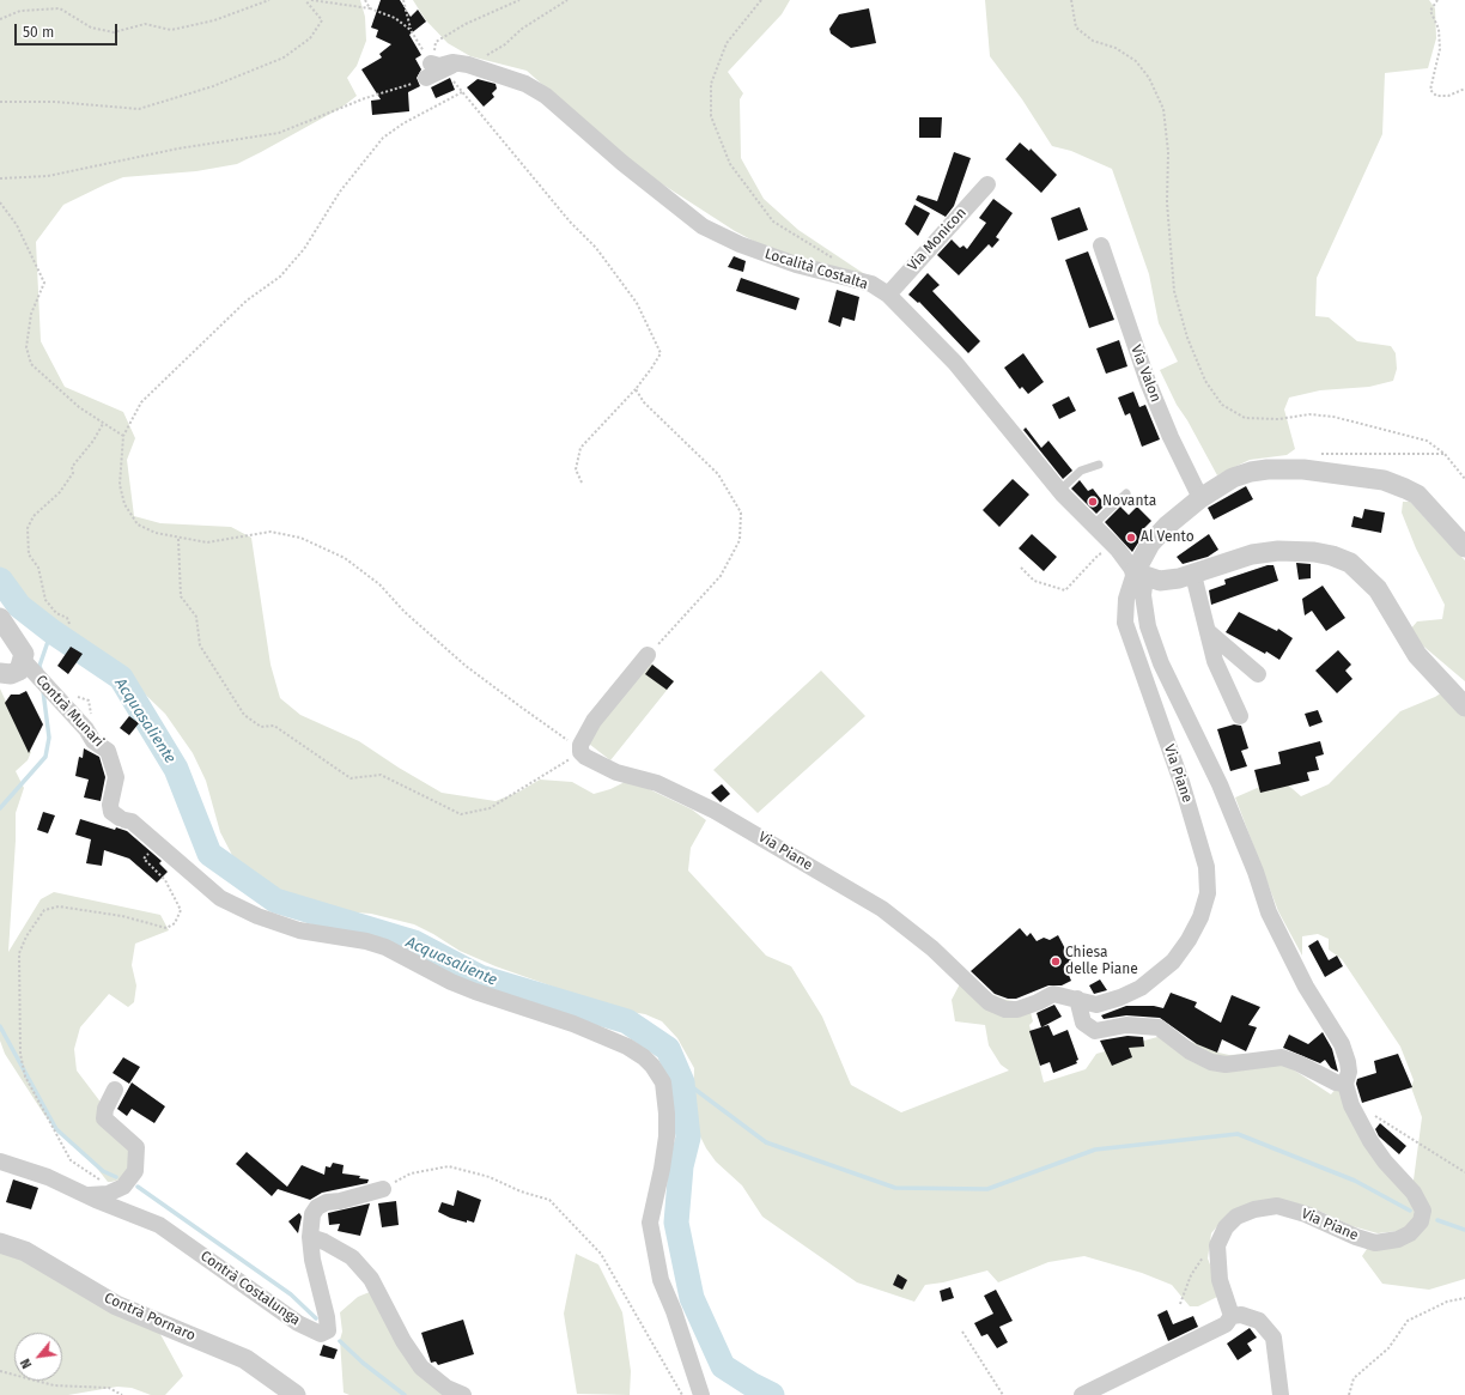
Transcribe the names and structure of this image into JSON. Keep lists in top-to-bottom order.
{
  "streets": {
    "street": [
      "Via Monicon",
      "Località Costalta",
      "Via Valon",
      "Contrà Munari",
      "Via Piane",
      "Contrà Costalunga",
      "Contrà Pornaro"
    ]
  },
  "crossings": [
    ["Via Monicon", "Località Costalta"],
    ["Località Costalta", "Via Piane"],
    ["Via Valon", "Via Piane"]
  ],
  "water": ["Acquasaliente"],
  "places": ["Novanta", "Al Vento", "Chiesa delle Piane"],
  "scale_bar": "50 m",
  "north": "bottom left"
}
